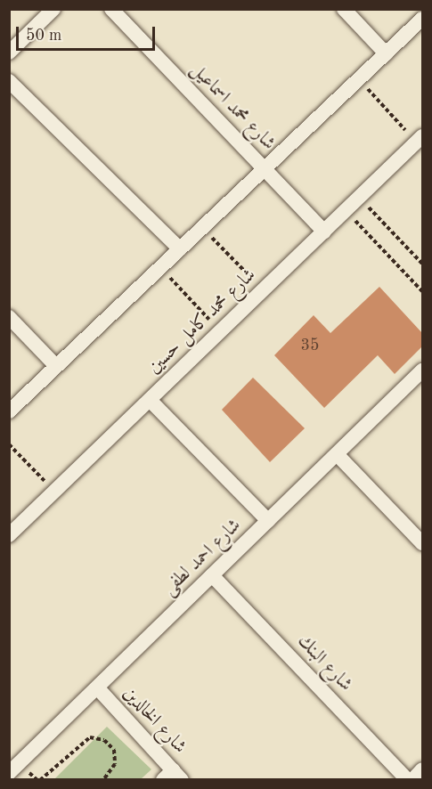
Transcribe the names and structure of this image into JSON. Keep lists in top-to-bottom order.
{
  "streets": {
    "street": [
      "شارع محمد اسماعيل",
      "شارع محمد كامل حسين",
      "شارع احمد لطفى",
      "شارع البنك",
      "شارع الخالدين"
    ]
  },
  "crossings": [
    ["شارع محمد اسماعيل", "شارع محمد كامل حسين"],
    ["شارع احمد لطفى", "شارع البنك"],
    ["شارع احمد لطفى", "شارع الخالدين"]
  ],
  "house_numbers": ["35"],
  "scale_bar": "50 m"
}
